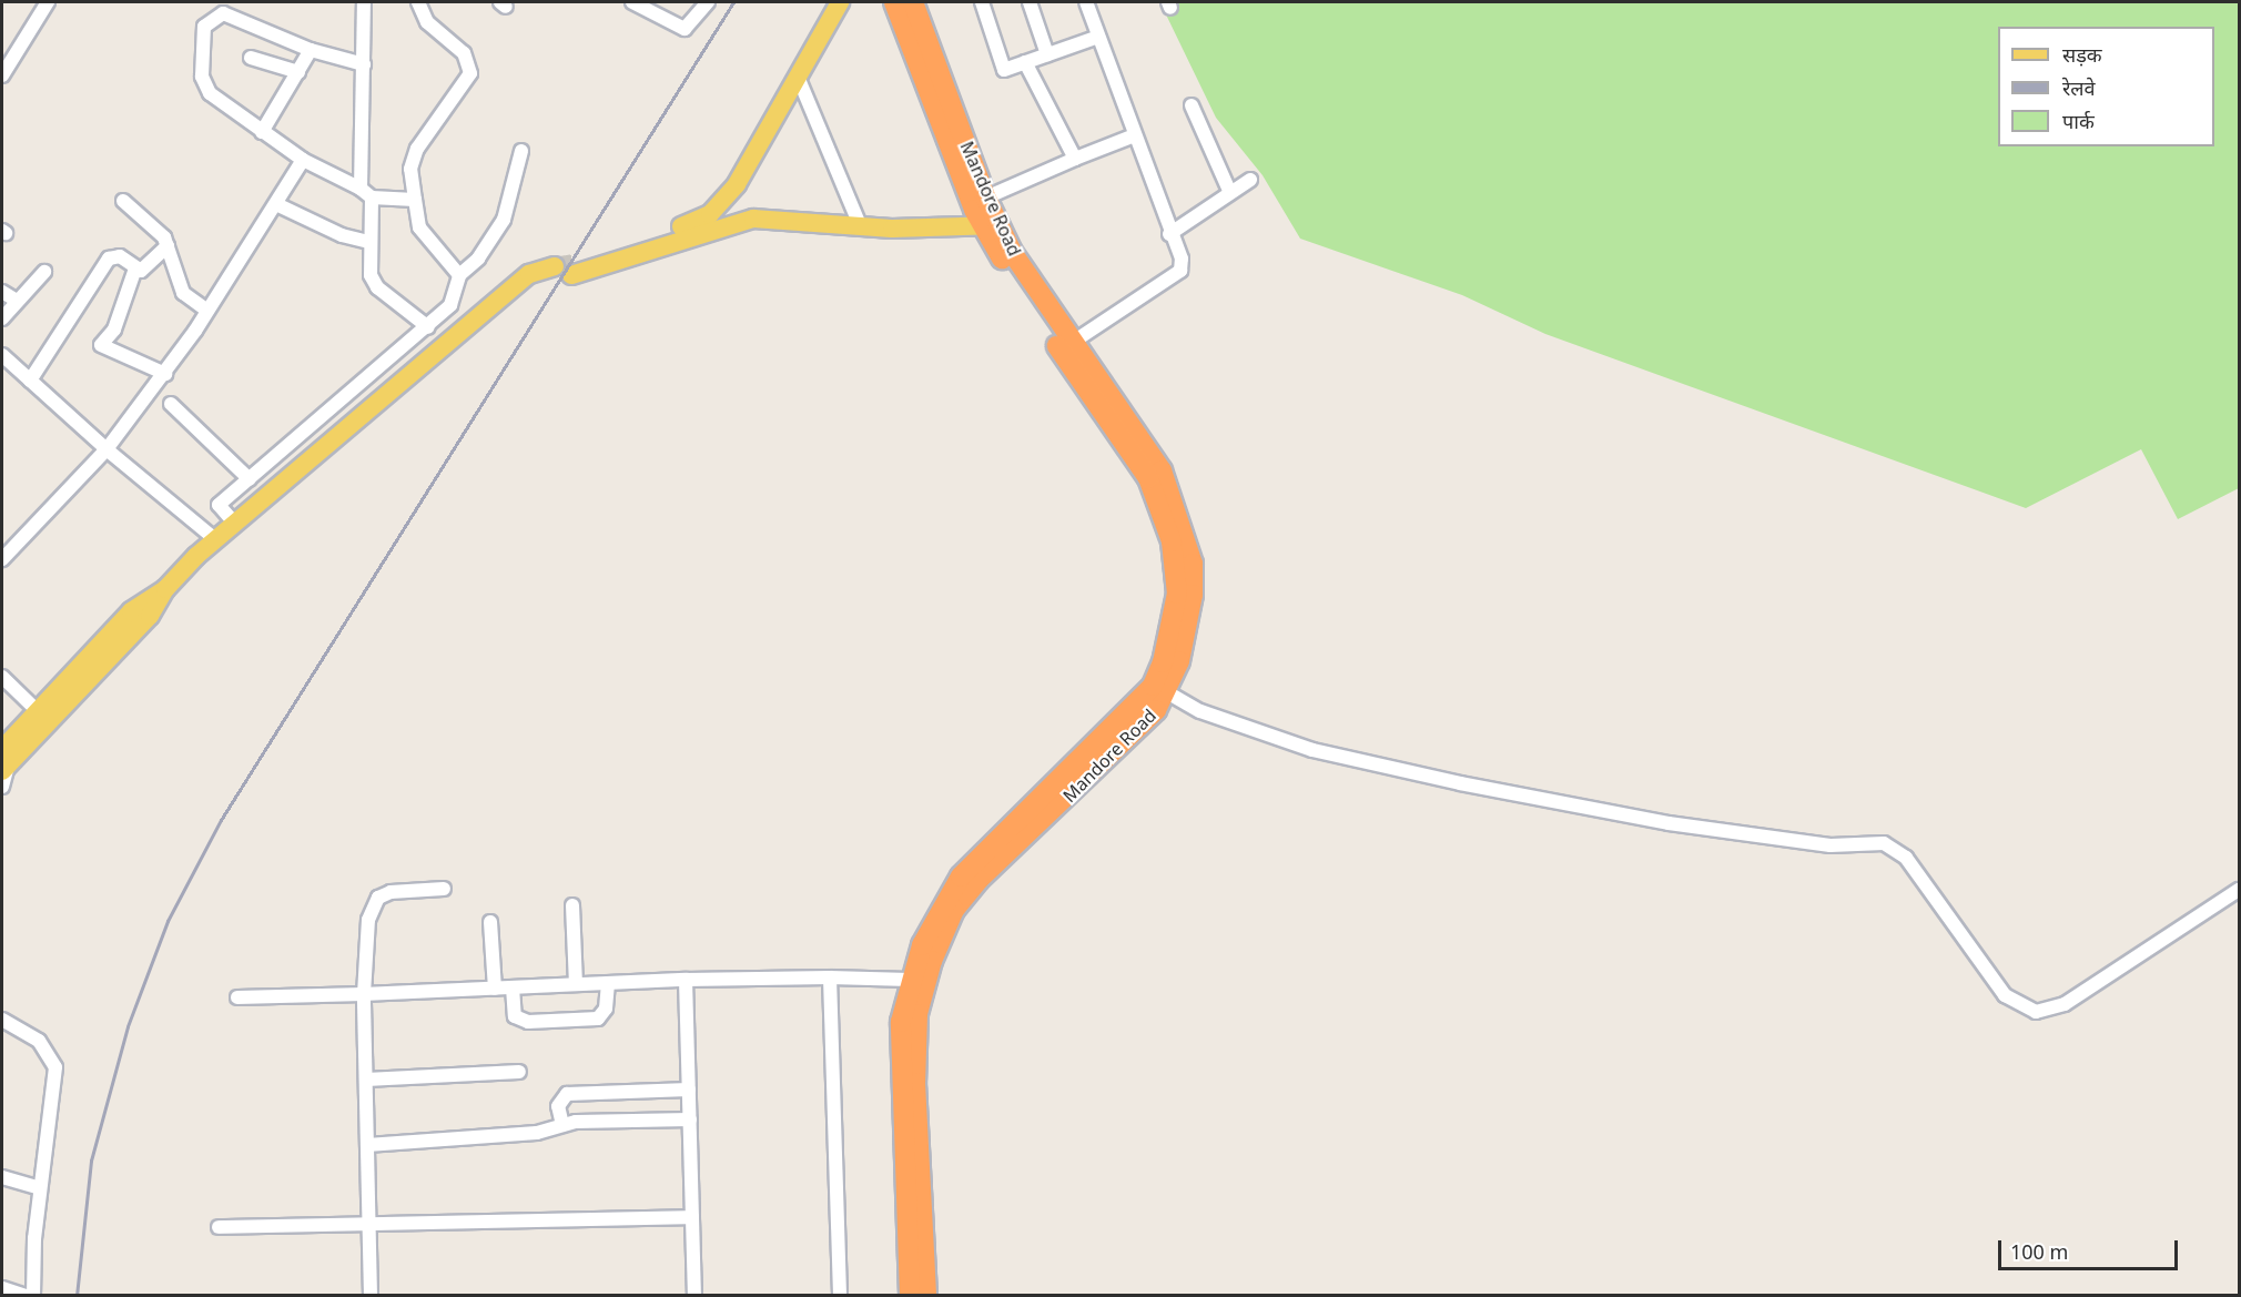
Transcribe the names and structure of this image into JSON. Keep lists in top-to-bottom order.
{
  "streets": {
    "highway": ["Mandore Road"]
  },
  "legend": ["सड़क", "रेलवे", "पार्क"],
  "scale_bar": "100 m"
}
